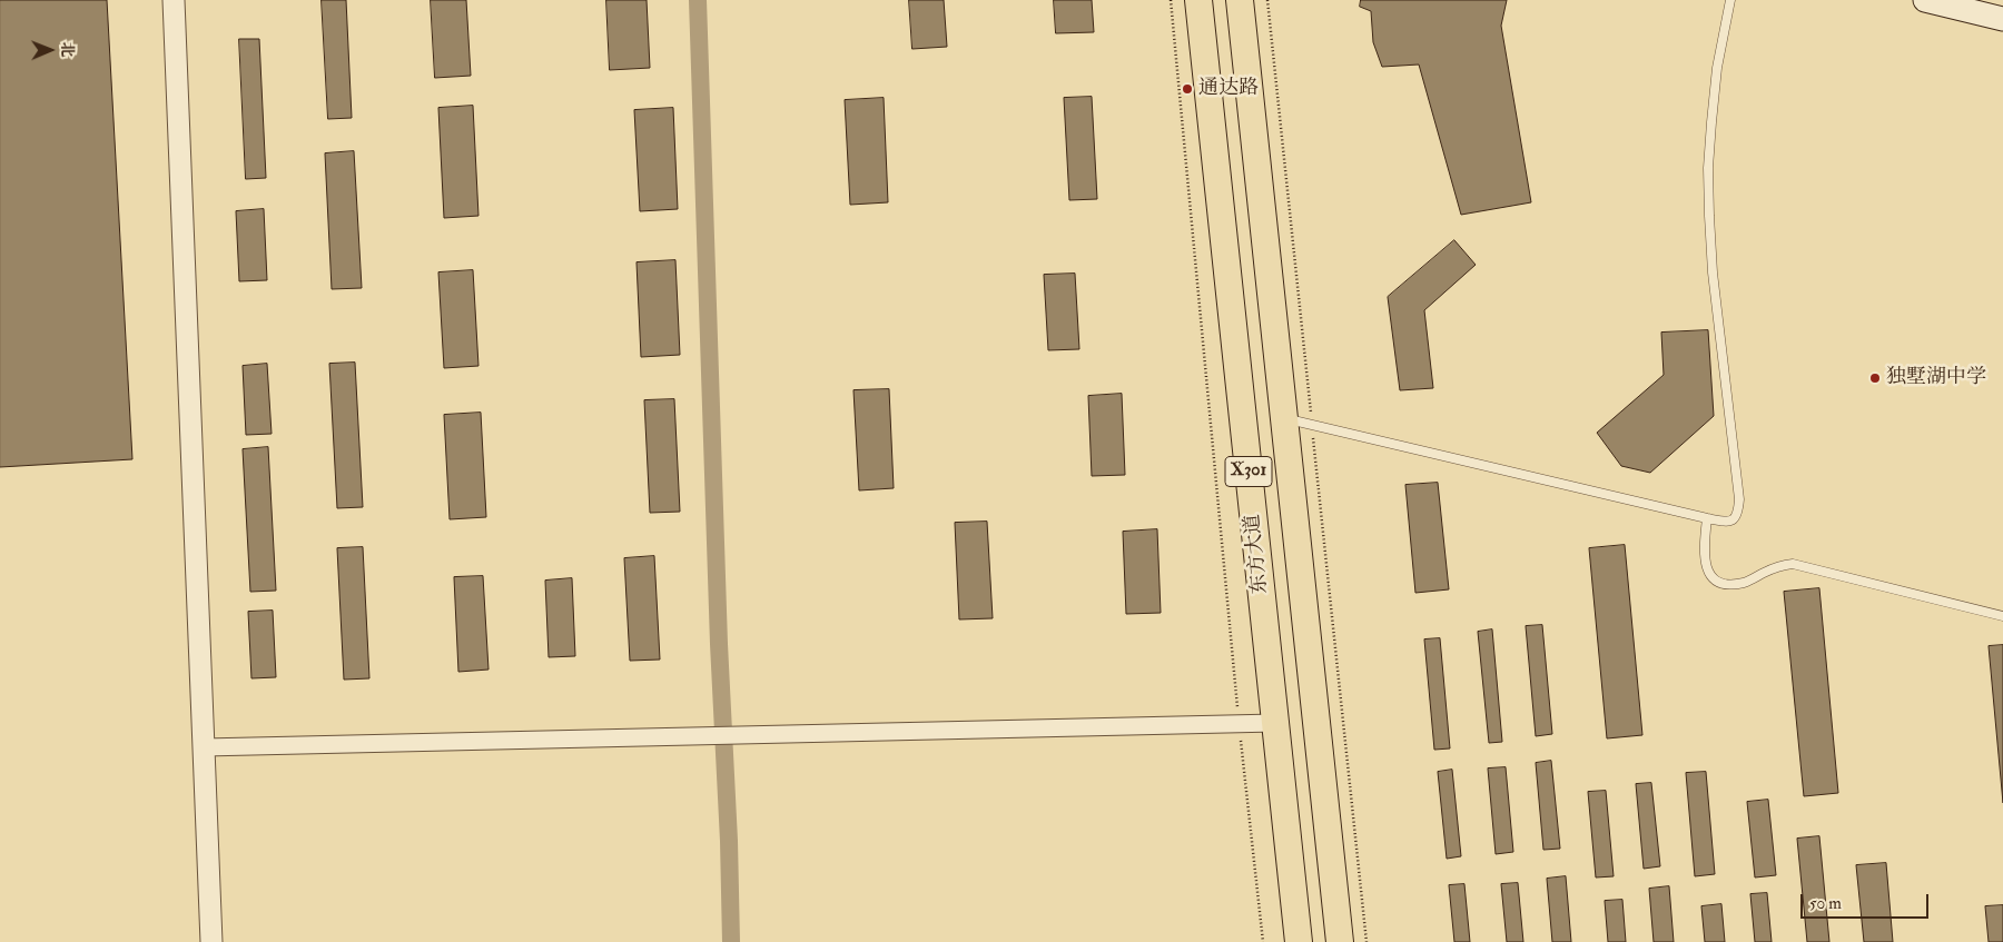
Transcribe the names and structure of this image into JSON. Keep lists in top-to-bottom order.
{
  "streets": {
    "main road": ["X301", "东方大道"]
  },
  "places": ["通达路", "独墅湖中学"],
  "scale_bar": "50 m",
  "north": "right"
}
